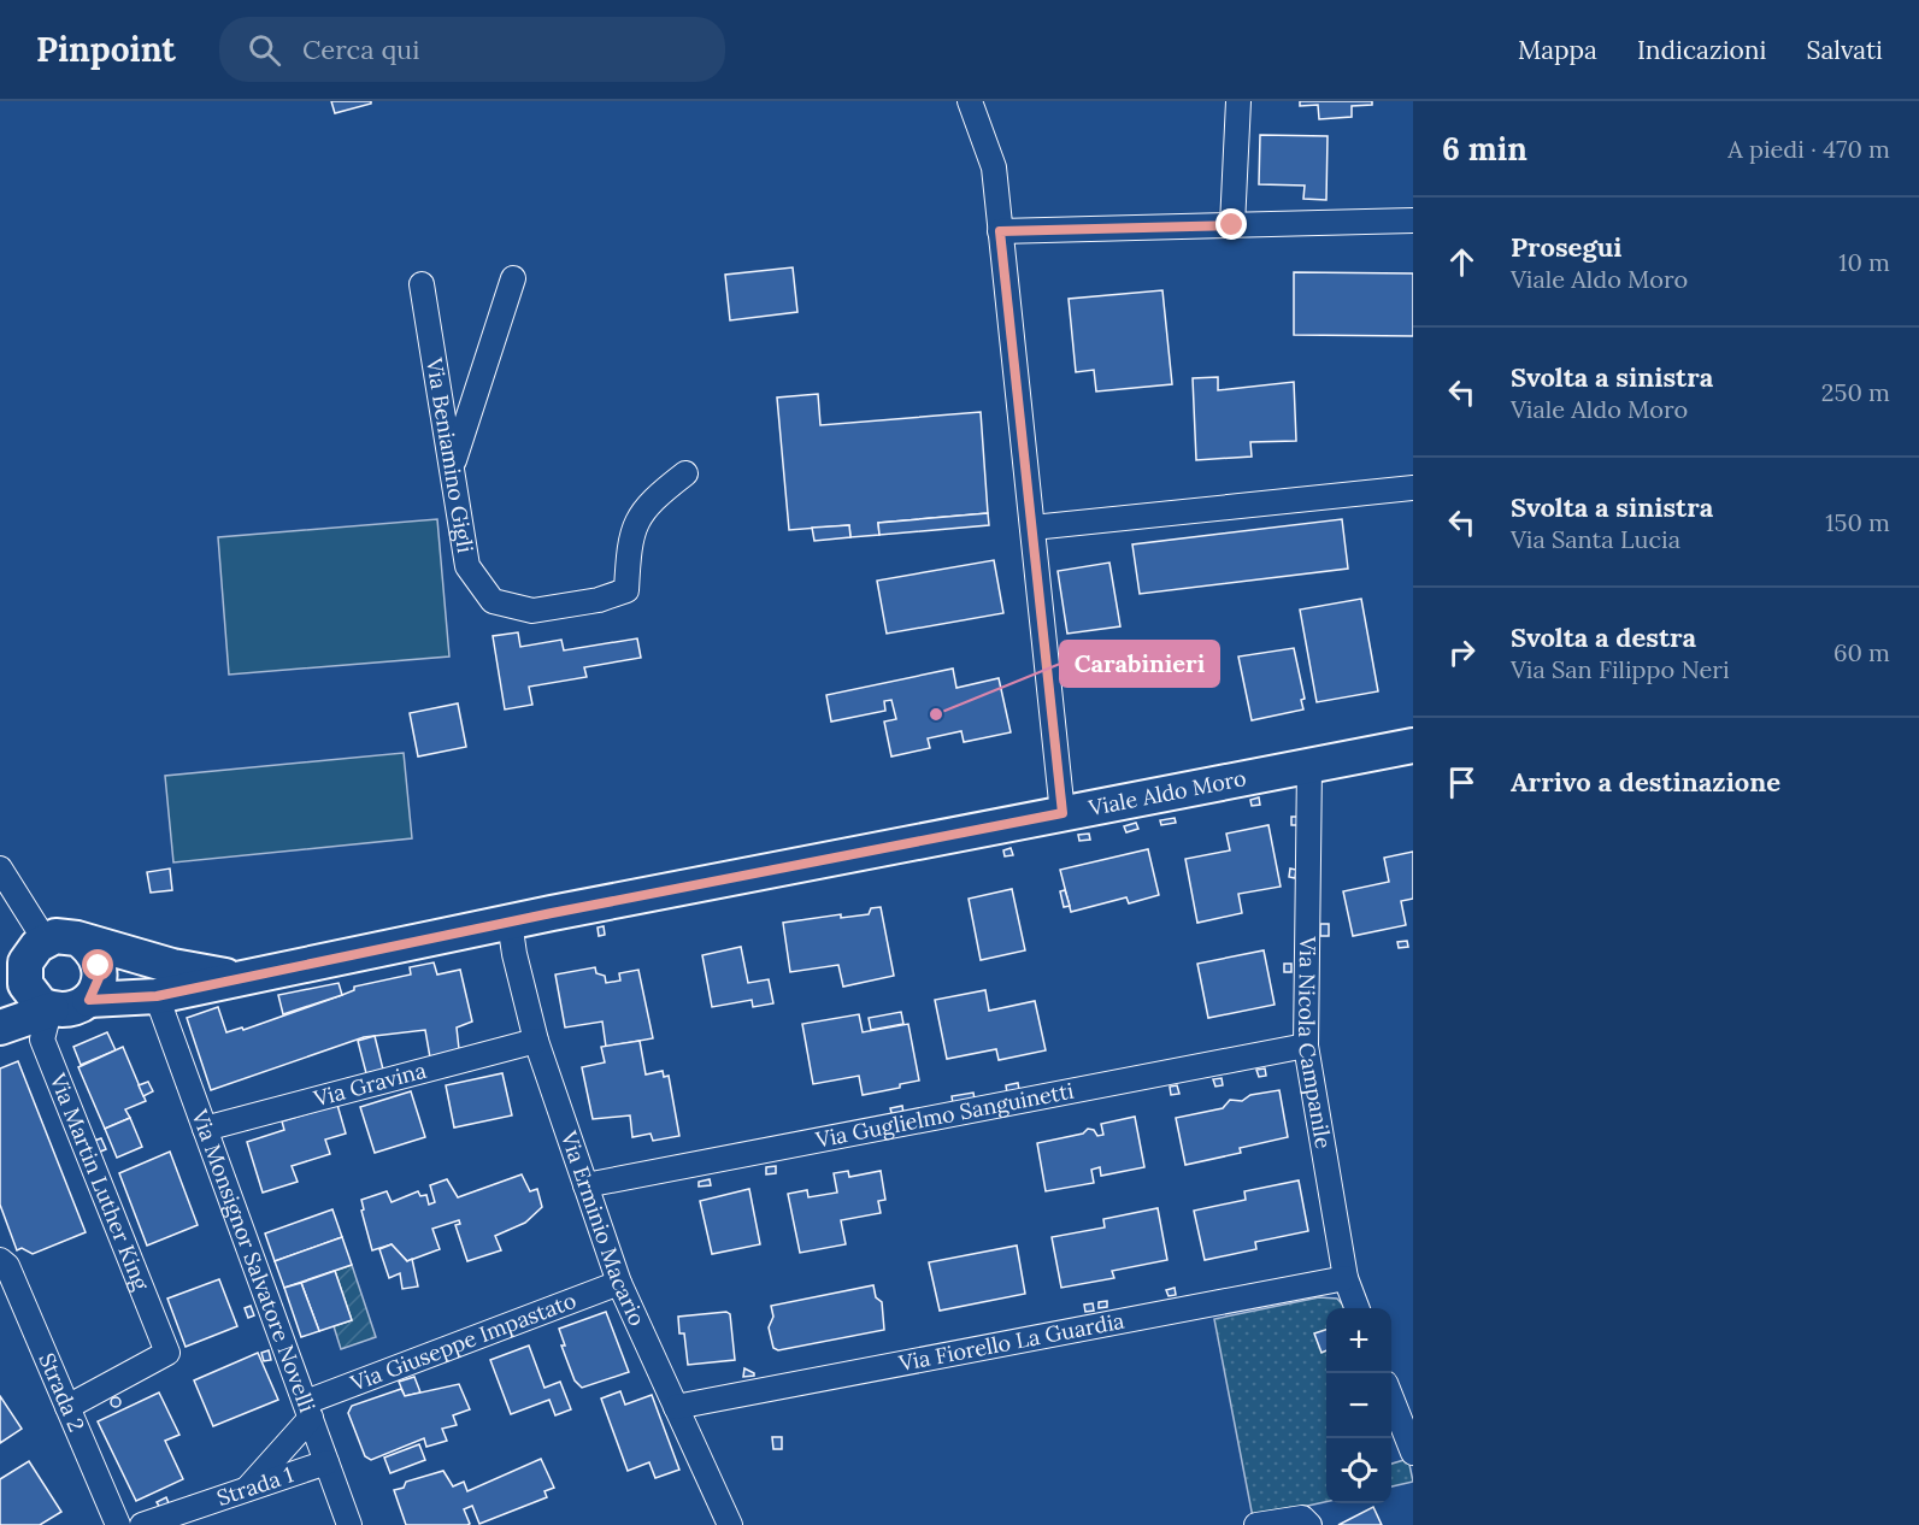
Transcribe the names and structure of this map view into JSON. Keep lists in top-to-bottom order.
{
  "streets": {
    "main road": ["Viale Aldo Moro"],
    "street": [
      "Via Beniamino Gigli",
      "Via Nicola Campanile",
      "Via Gravina",
      "Via Guglielmo Sanguinetti",
      "Via Martin Luther King",
      "Via Erminio Macario",
      "Via Monsignor Salvatore Novelli",
      "Via Giuseppe Impastato",
      "Via Fiorello La Guardia",
      "Strada 2",
      "Strada 1"
    ]
  },
  "crossings": [
    ["Viale Aldo Moro", "Via Nicola Campanile"],
    ["Viale Aldo Moro", "Via Martin Luther King"],
    ["Viale Aldo Moro", "Via Erminio Macario"],
    ["Viale Aldo Moro", "Via Monsignor Salvatore Novelli"],
    ["Via Nicola Campanile", "Via Guglielmo Sanguinetti"],
    ["Via Nicola Campanile", "Via Fiorello La Guardia"],
    ["Via Gravina", "Via Erminio Macario"],
    ["Via Gravina", "Via Monsignor Salvatore Novelli"],
    ["Via Guglielmo Sanguinetti", "Via Erminio Macario"],
    ["Via Martin Luther King", "Strada 2"],
    ["Via Erminio Macario", "Via Giuseppe Impastato"],
    ["Via Erminio Macario", "Via Fiorello La Guardia"],
    ["Via Monsignor Salvatore Novelli", "Via Giuseppe Impastato"],
    ["Via Monsignor Salvatore Novelli", "Strada 1"]
  ],
  "places": ["Carabinieri"],
  "page": {
    "header": "Pinpoint",
    "search": "Cerca qui",
    "nav": ["Mappa", "Indicazioni", "Salvati"],
    "heading": ["6 min", "A piedi · 470 m"],
    "list": [
      ["Prosegui", "Viale Aldo Moro", "10 m"],
      ["Svolta a sinistra", "Viale Aldo Moro", "250 m"],
      ["Svolta a sinistra", "Via Santa Lucia", "150 m"],
      ["Svolta a destra", "Via San Filippo Neri", "60 m"],
      "Arrivo a destinazione"
    ],
    "map_buttons": ["+", "−"]
  }
}
